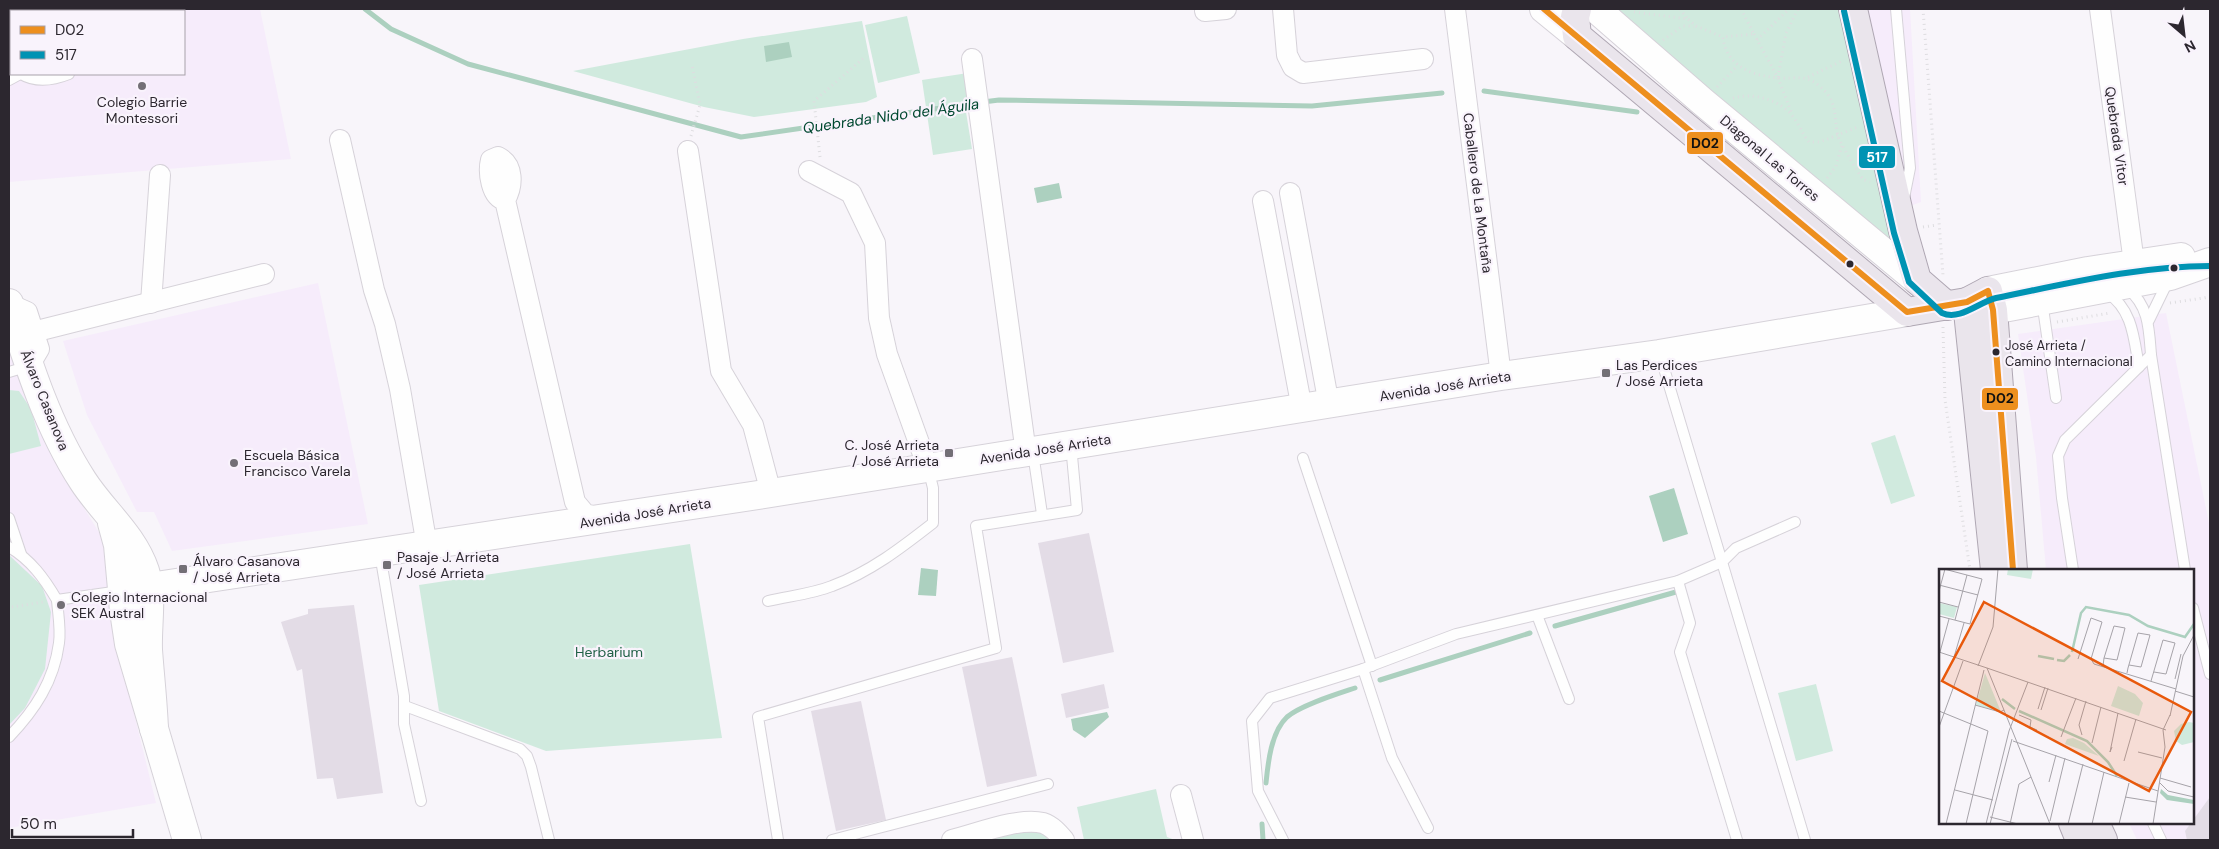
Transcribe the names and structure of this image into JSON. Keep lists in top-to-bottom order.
{
  "streets": {
    "main road": ["Diagonal Las Torres", "Avenida José Arrieta"],
    "street": ["Quebrada Vitor", "Caballero de La Montaña", "Álvaro Casanova"]
  },
  "crossings": [
    ["Quebrada Vitor", "Avenida José Arrieta"],
    ["Diagonal Las Torres", "Avenida José Arrieta"],
    ["Caballero de La Montaña", "Avenida José Arrieta"],
    ["Avenida José Arrieta", "Álvaro Casanova"]
  ],
  "water": ["Quebrada Nido del Águila"],
  "parks": ["Herbarium"],
  "places": {
    "other": [
      "Colegio Barrie Montessori",
      "José Arrieta / Camino Internacional",
      "Escuela Básica Francisco Varela",
      "Colegio Internacional SEK Austral"
    ],
    "transit": [
      "Las Perdices / José Arrieta",
      "C. José Arrieta / José Arrieta",
      "Pasaje J. Arrieta / José Arrieta",
      "Álvaro Casanova / José Arrieta"
    ]
  },
  "lines": ["transit line D02", "transit line 517"],
  "legend": ["D02", "517"],
  "scale_bar": "50 m",
  "north": "bottom right"
}
